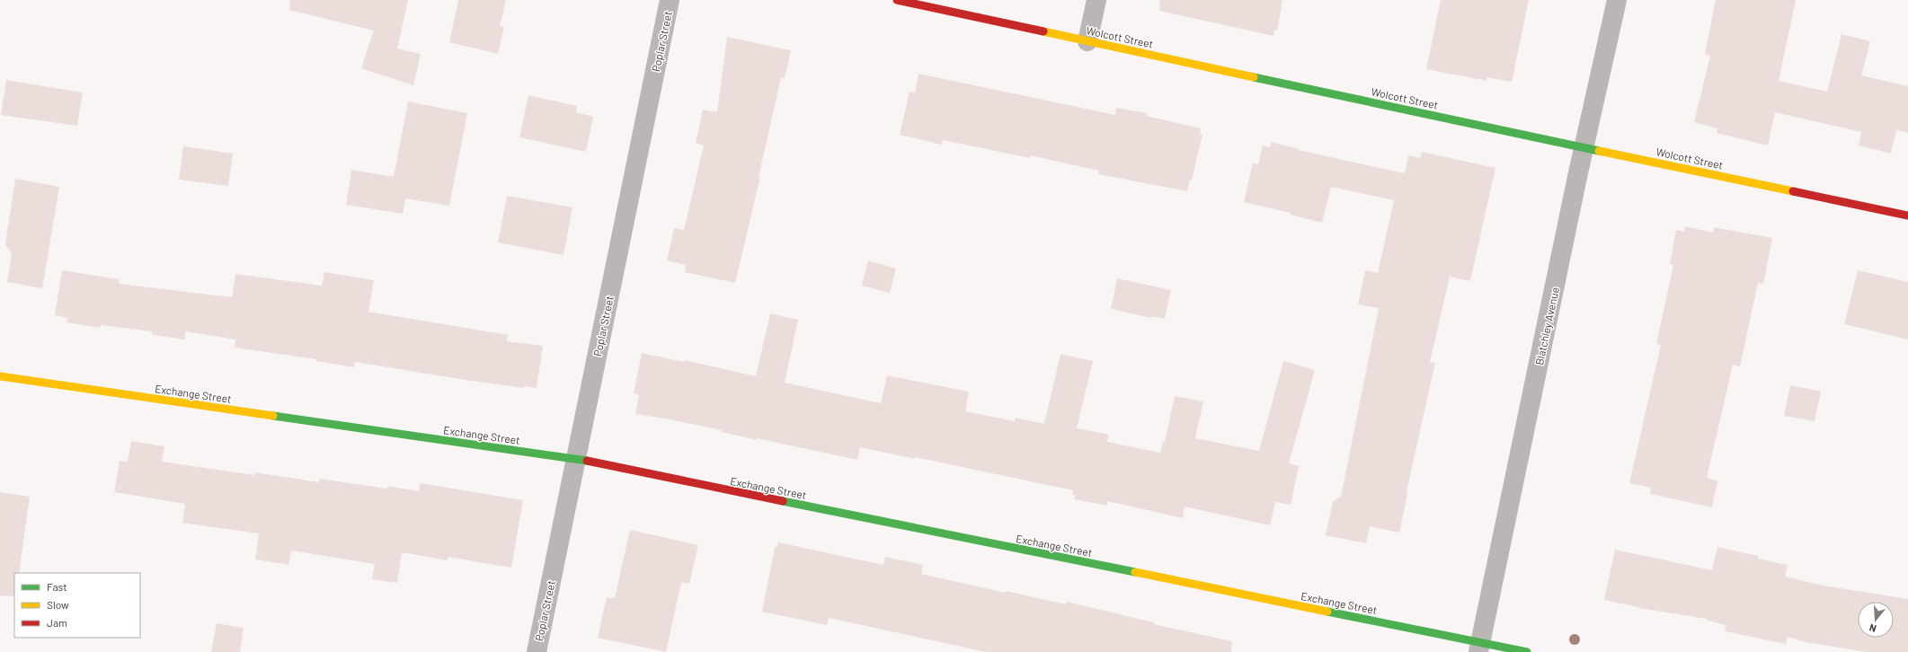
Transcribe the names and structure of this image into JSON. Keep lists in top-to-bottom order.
{
  "streets": {
    "street": [
      "Wolcott Street",
      "Poplar Street",
      "Blatchley Avenue",
      "Exchange Street"
    ]
  },
  "crossings": [
    ["Wolcott Street", "Blatchley Avenue"],
    ["Poplar Street", "Exchange Street"],
    ["Blatchley Avenue", "Exchange Street"]
  ],
  "legend": ["Fast", "Slow", "Jam"],
  "north": "bottom"
}
